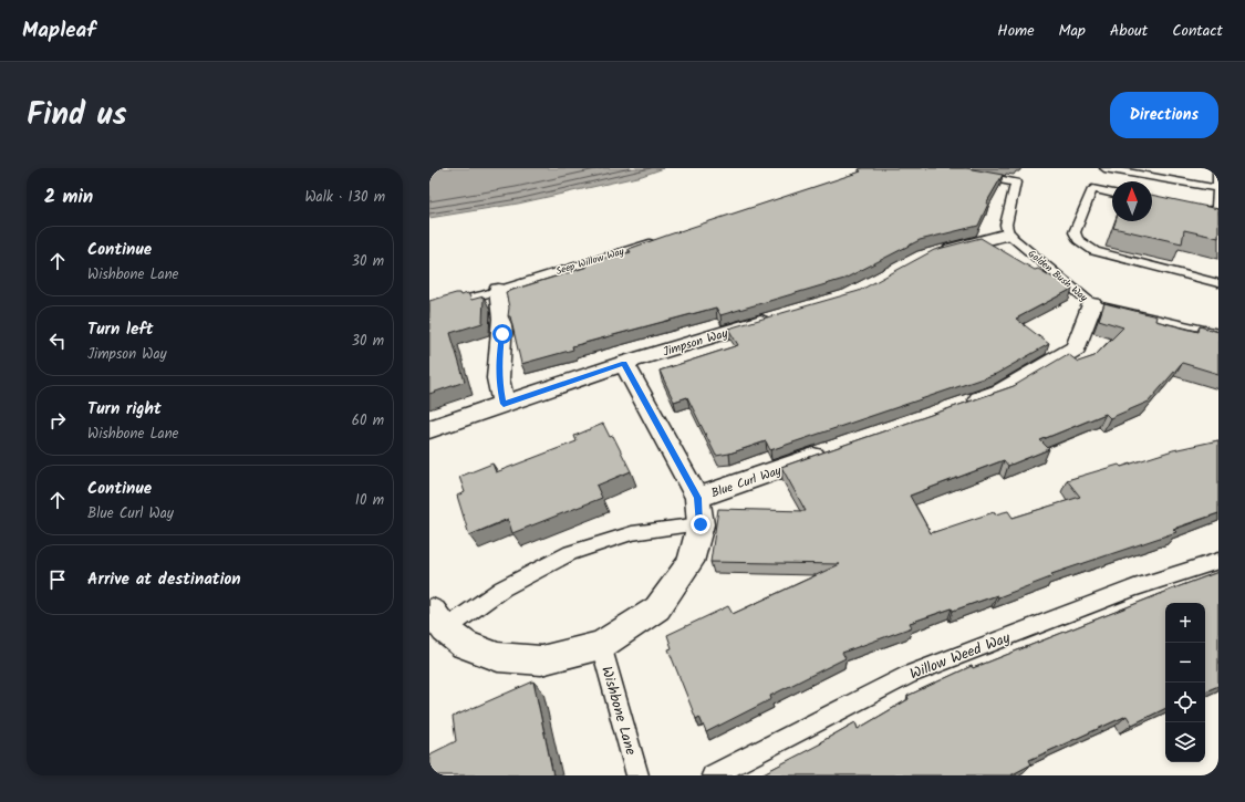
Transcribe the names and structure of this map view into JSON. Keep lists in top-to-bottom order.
{
  "streets": {
    "street": ["Jimpson Way", "Blue Curl Way"],
    "lane": [
      "Seep Willow Way",
      "Golden Bush Way",
      "Willow Weed Way",
      "Wishbone Lane"
    ]
  },
  "crossings": [
    ["Blue Curl Way", "Wishbone Lane"]
  ],
  "north": "top",
  "page": {
    "header": "Mapleaf",
    "nav": [
      "Home",
      "Map",
      "About",
      "Contact"
    ],
    "title": "Find us",
    "buttons": "Directions",
    "heading": ["2 min", "Walk · 130 m"],
    "list": [
      ["Continue", "Wishbone Lane", "30 m"],
      ["Turn left", "Jimpson Way", "30 m"],
      ["Turn right", "Wishbone Lane", "60 m"],
      ["Continue", "Blue Curl Way", "10 m"],
      "Arrive at destination"
    ],
    "map_buttons": ["+", "−"]
  }
}
